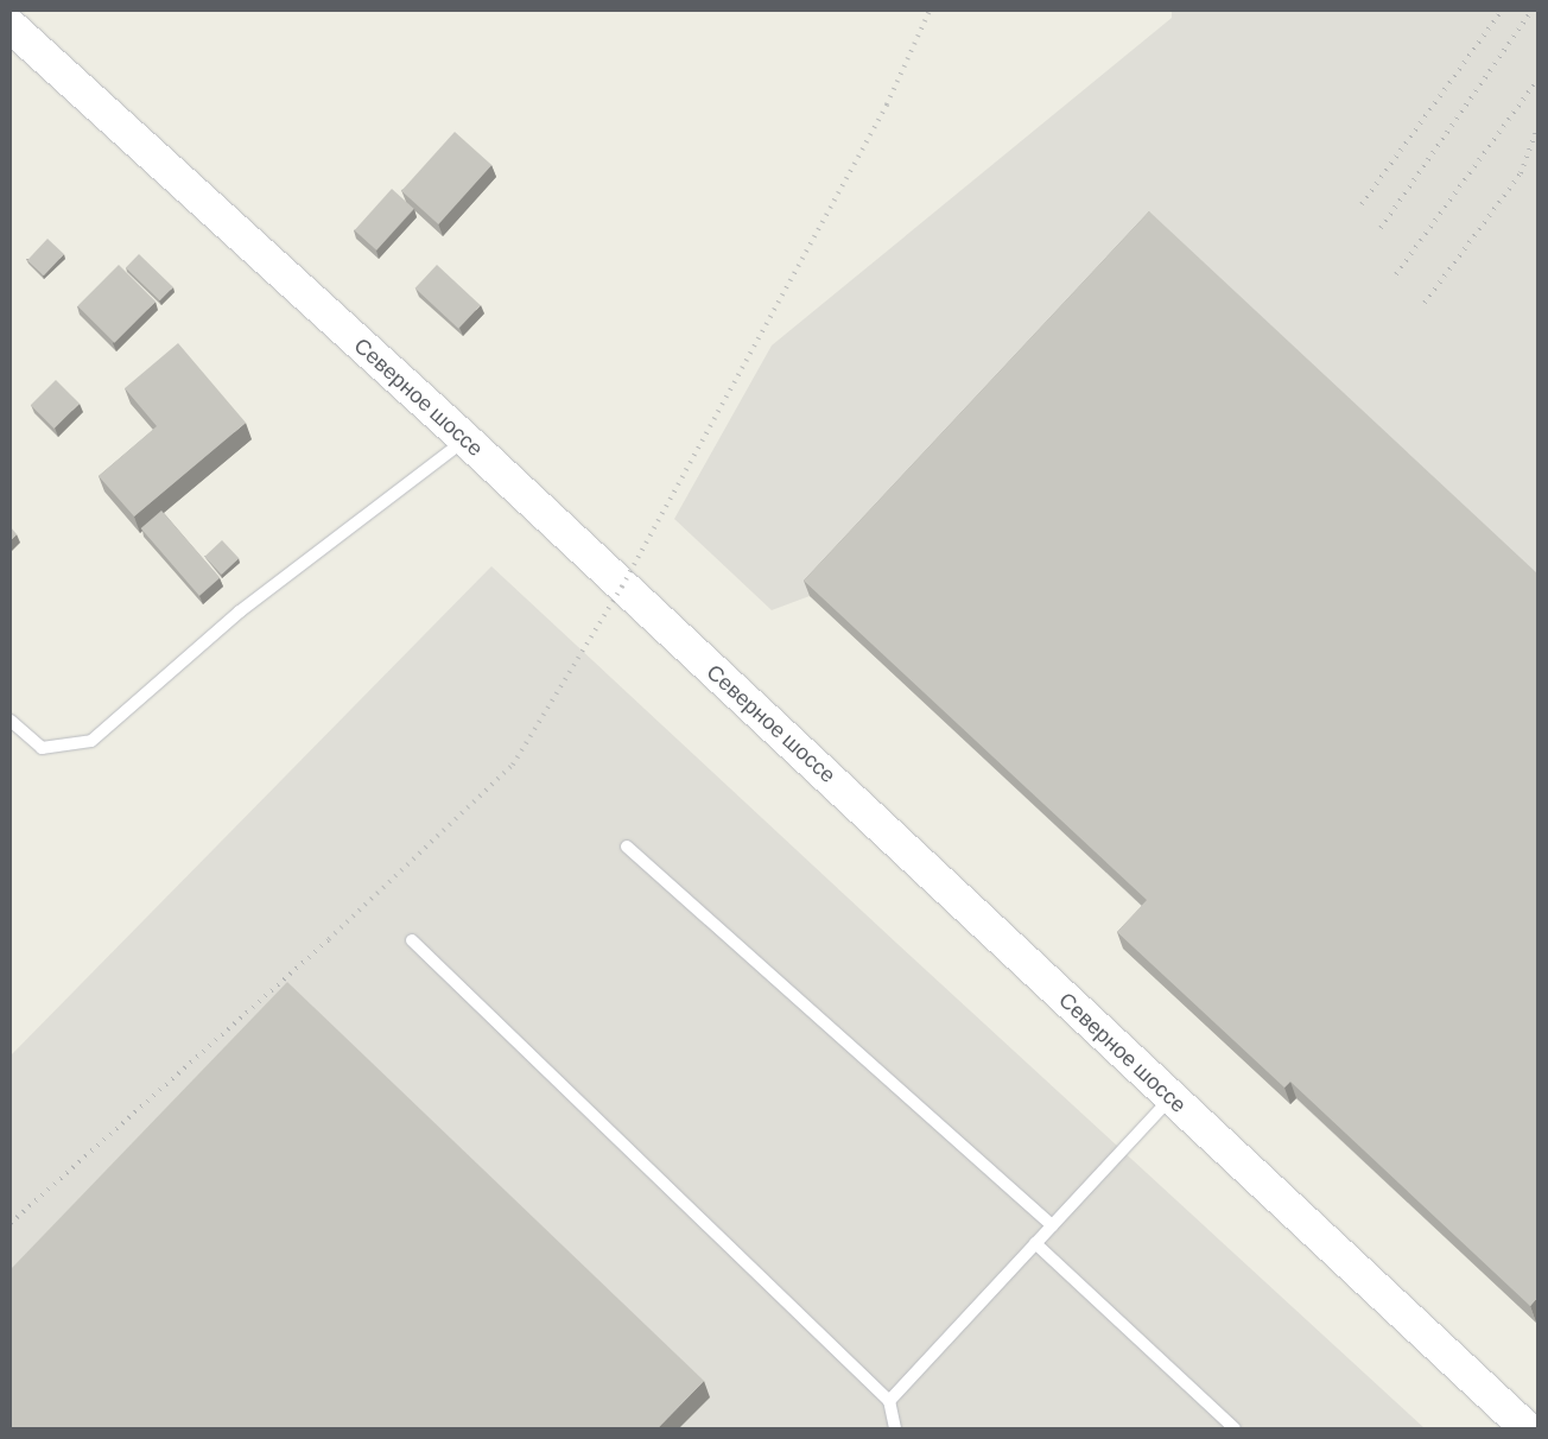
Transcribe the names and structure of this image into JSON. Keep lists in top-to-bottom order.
{
  "streets": {
    "main road": ["Северное шоссе"]
  }
}
